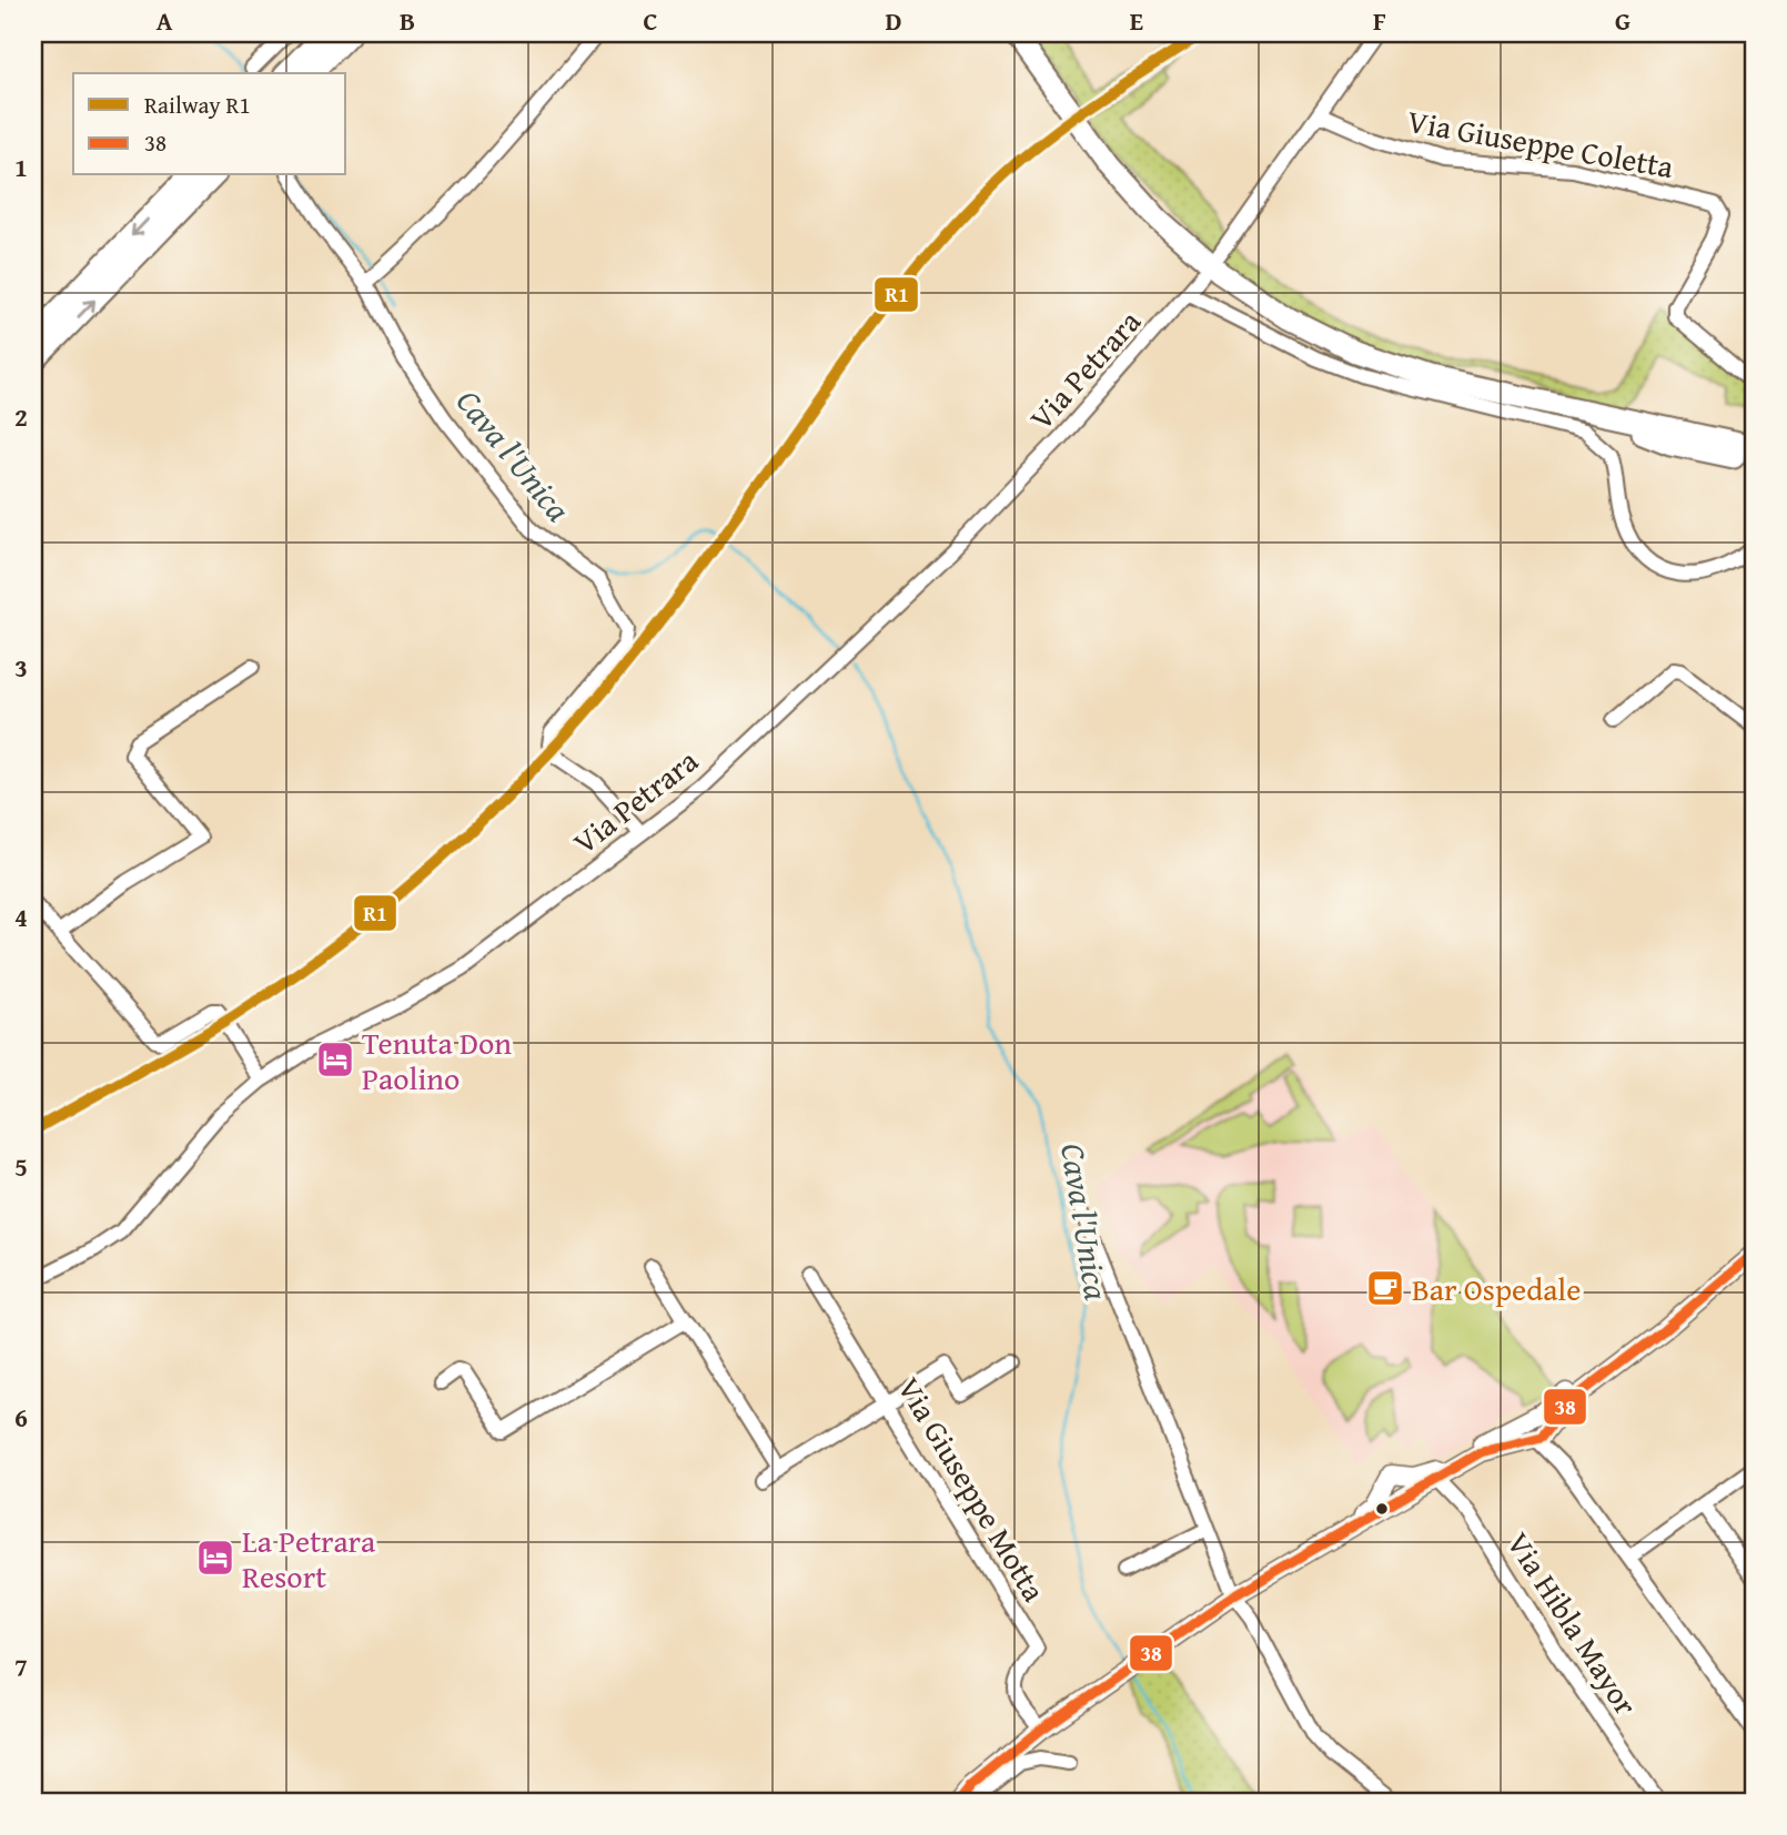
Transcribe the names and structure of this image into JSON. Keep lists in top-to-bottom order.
{
  "streets": {
    "street": [
      "Via Giuseppe Coletta",
      "Via Petrara",
      "Via Giuseppe Motta",
      "Via Hibla Mayor"
    ]
  },
  "water": ["Cava l'Unica"],
  "places": {
    "hotel": ["Tenuta Don Paolino", "La Petrara Resort"],
    "cafe": ["Bar Ospedale"]
  },
  "lines": ["rail line R1", "transit line 38"],
  "legend": ["Railway R1", "38"],
  "grid": {
    "columns": [
      "A",
      "B",
      "C",
      "D",
      "E",
      "F",
      "G"
    ],
    "rows": [
      "1",
      "2",
      "3",
      "4",
      "5",
      "6",
      "7"
    ]
  }
}
